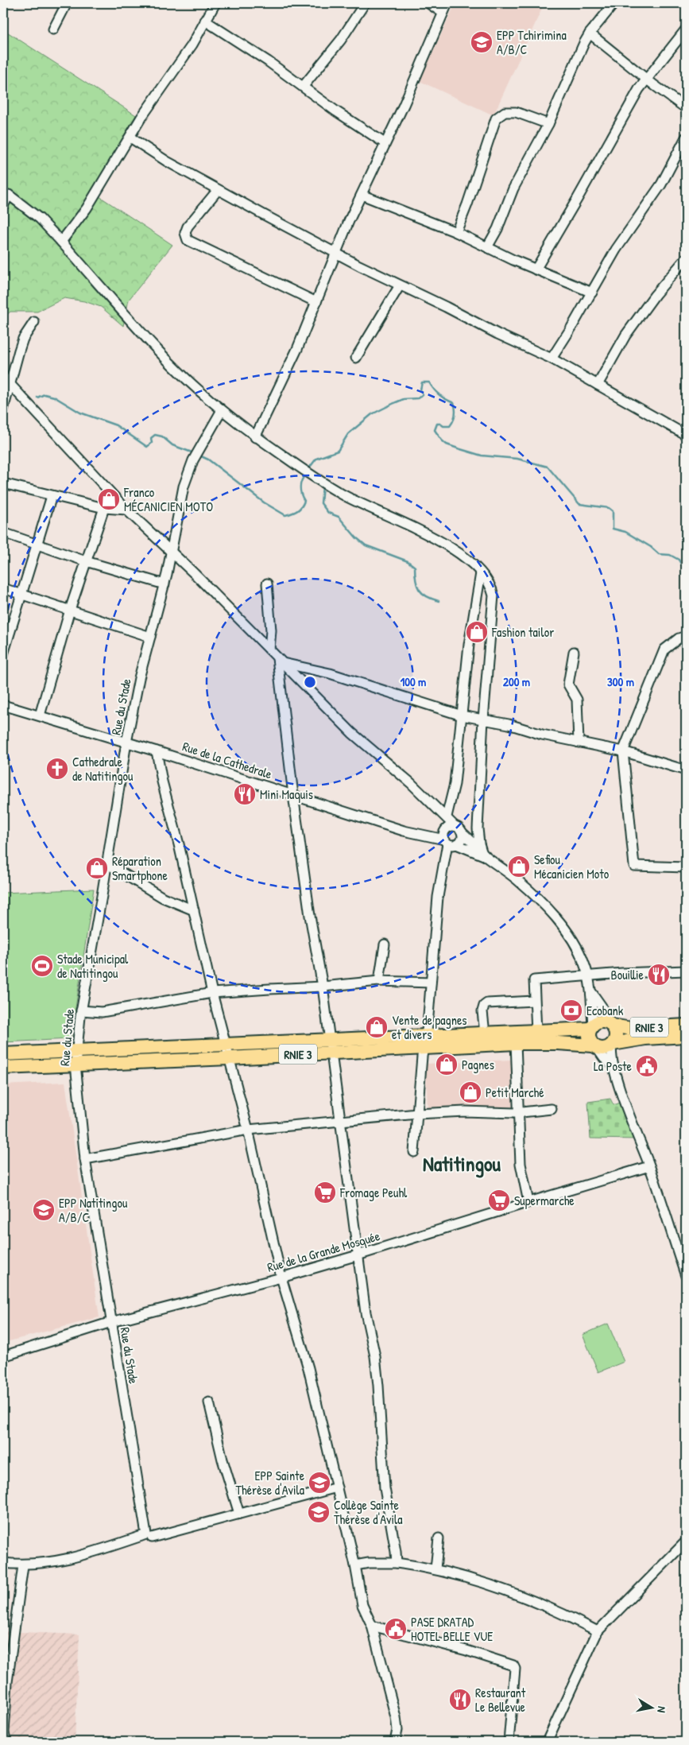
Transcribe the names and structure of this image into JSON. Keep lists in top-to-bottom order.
{
  "streets": {
    "highway": ["RNIE 3"],
    "street": ["Rue du Stade", "Rue de la Cathedrale", "Rue de la Grande Mosquée"]
  },
  "crossings": [
    ["Rue du Stade", "Rue de la Cathedrale"],
    ["Rue du Stade", "RNIE 3"],
    ["Rue du Stade", "Rue de la Grande Mosquée"]
  ],
  "districts": ["Natitingou"],
  "places": {
    "school or university": [
      "EPP Tchirimina A/B/C",
      "EPP Natitingou A/B/C",
      "EPP Sainte Thérèse d'Avila",
      "Collège Sainte Thérèse d'Avila"
    ],
    "shop": [
      "Franco MÉCANICIEN MOTO",
      "Fashion tailor",
      "Sefiou Mécanicien Moto",
      "Réparation Smartphone",
      "Vente de pagnes et divers",
      "Pagnes",
      "Petit Marché"
    ],
    "church": ["Cathedrale de Natitingou"],
    "restaurant": ["Mini Maquis", "Bouillie", "Restaurant Le Bellevue"],
    "sports": ["Stade Municipal de Natitingou"],
    "bank": ["Ecobank"],
    "public building": ["La Poste", "PASE DRATAD HOTEL BELLE VUE"],
    "supermarket": ["Fromage Peuhl", "Supermarche"]
  },
  "north": "right",
  "rings": ["100 m", "200 m", "300 m"]
}
